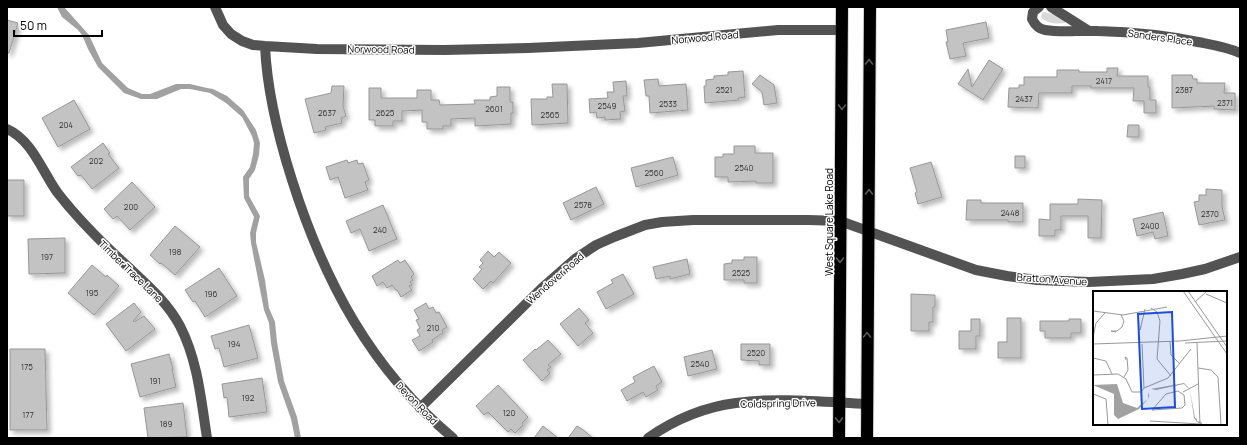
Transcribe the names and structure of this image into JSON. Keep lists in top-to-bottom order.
{
  "streets": {
    "highway": ["West Square Lake Road"],
    "street": [
      "Norwood Road",
      "Sanders Place",
      "Timber Trace Lane",
      "Wendover Road",
      "Bratton Avenue",
      "Devon Road",
      "Coldspring Drive"
    ]
  },
  "crossings": [
    ["Norwood Road", "West Square Lake Road"],
    ["Norwood Road", "Devon Road"],
    ["West Square Lake Road", "Wendover Road"],
    ["West Square Lake Road", "Coldspring Drive"],
    ["Wendover Road", "Bratton Avenue"],
    ["Wendover Road", "Devon Road"]
  ],
  "house_numbers": [
    "2417",
    "2521",
    "2387",
    "2437",
    "2371",
    "2533",
    "2549",
    "2601",
    "2637",
    "2625",
    "2565",
    "204",
    "202",
    "2540",
    "2560",
    "2578",
    "200",
    "2448",
    "2370",
    "2400",
    "240",
    "198",
    "197",
    "2525",
    "195",
    "196",
    "210",
    "194",
    "2520",
    "2540",
    "175",
    "191",
    "192",
    "120",
    "177",
    "189"
  ],
  "scale_bar": "50 m"
}
